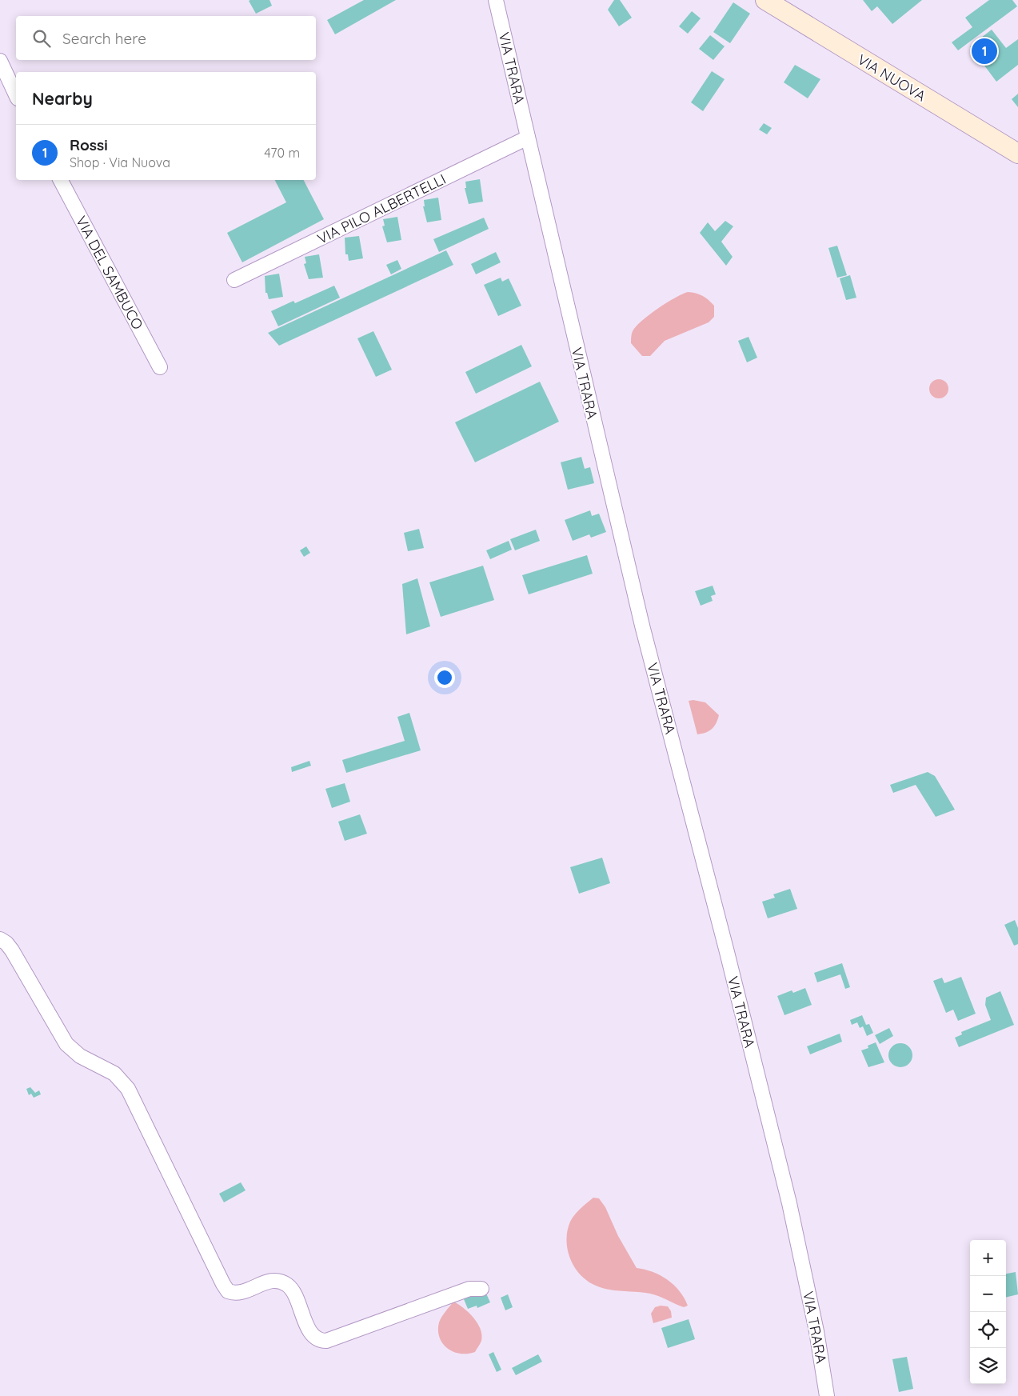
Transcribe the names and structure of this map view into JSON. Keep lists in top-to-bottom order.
{
  "streets": {
    "main road": ["VIA NUOVA"],
    "street": ["VIA TRARA", "VIA PILO ALBERTELLI", "VIA DEL SAMBUCO"]
  },
  "crossings": [
    ["VIA TRARA", "VIA PILO ALBERTELLI"]
  ],
  "page": {
    "search": "Search here",
    "pins": "1",
    "heading": "Nearby",
    "list": [
      {
        "mark": "1",
        "name": "Rossi",
        "note": "Shop · Via Nuova",
        "value": "470 m"
      }
    ],
    "map_buttons": ["+", "−"]
  }
}
